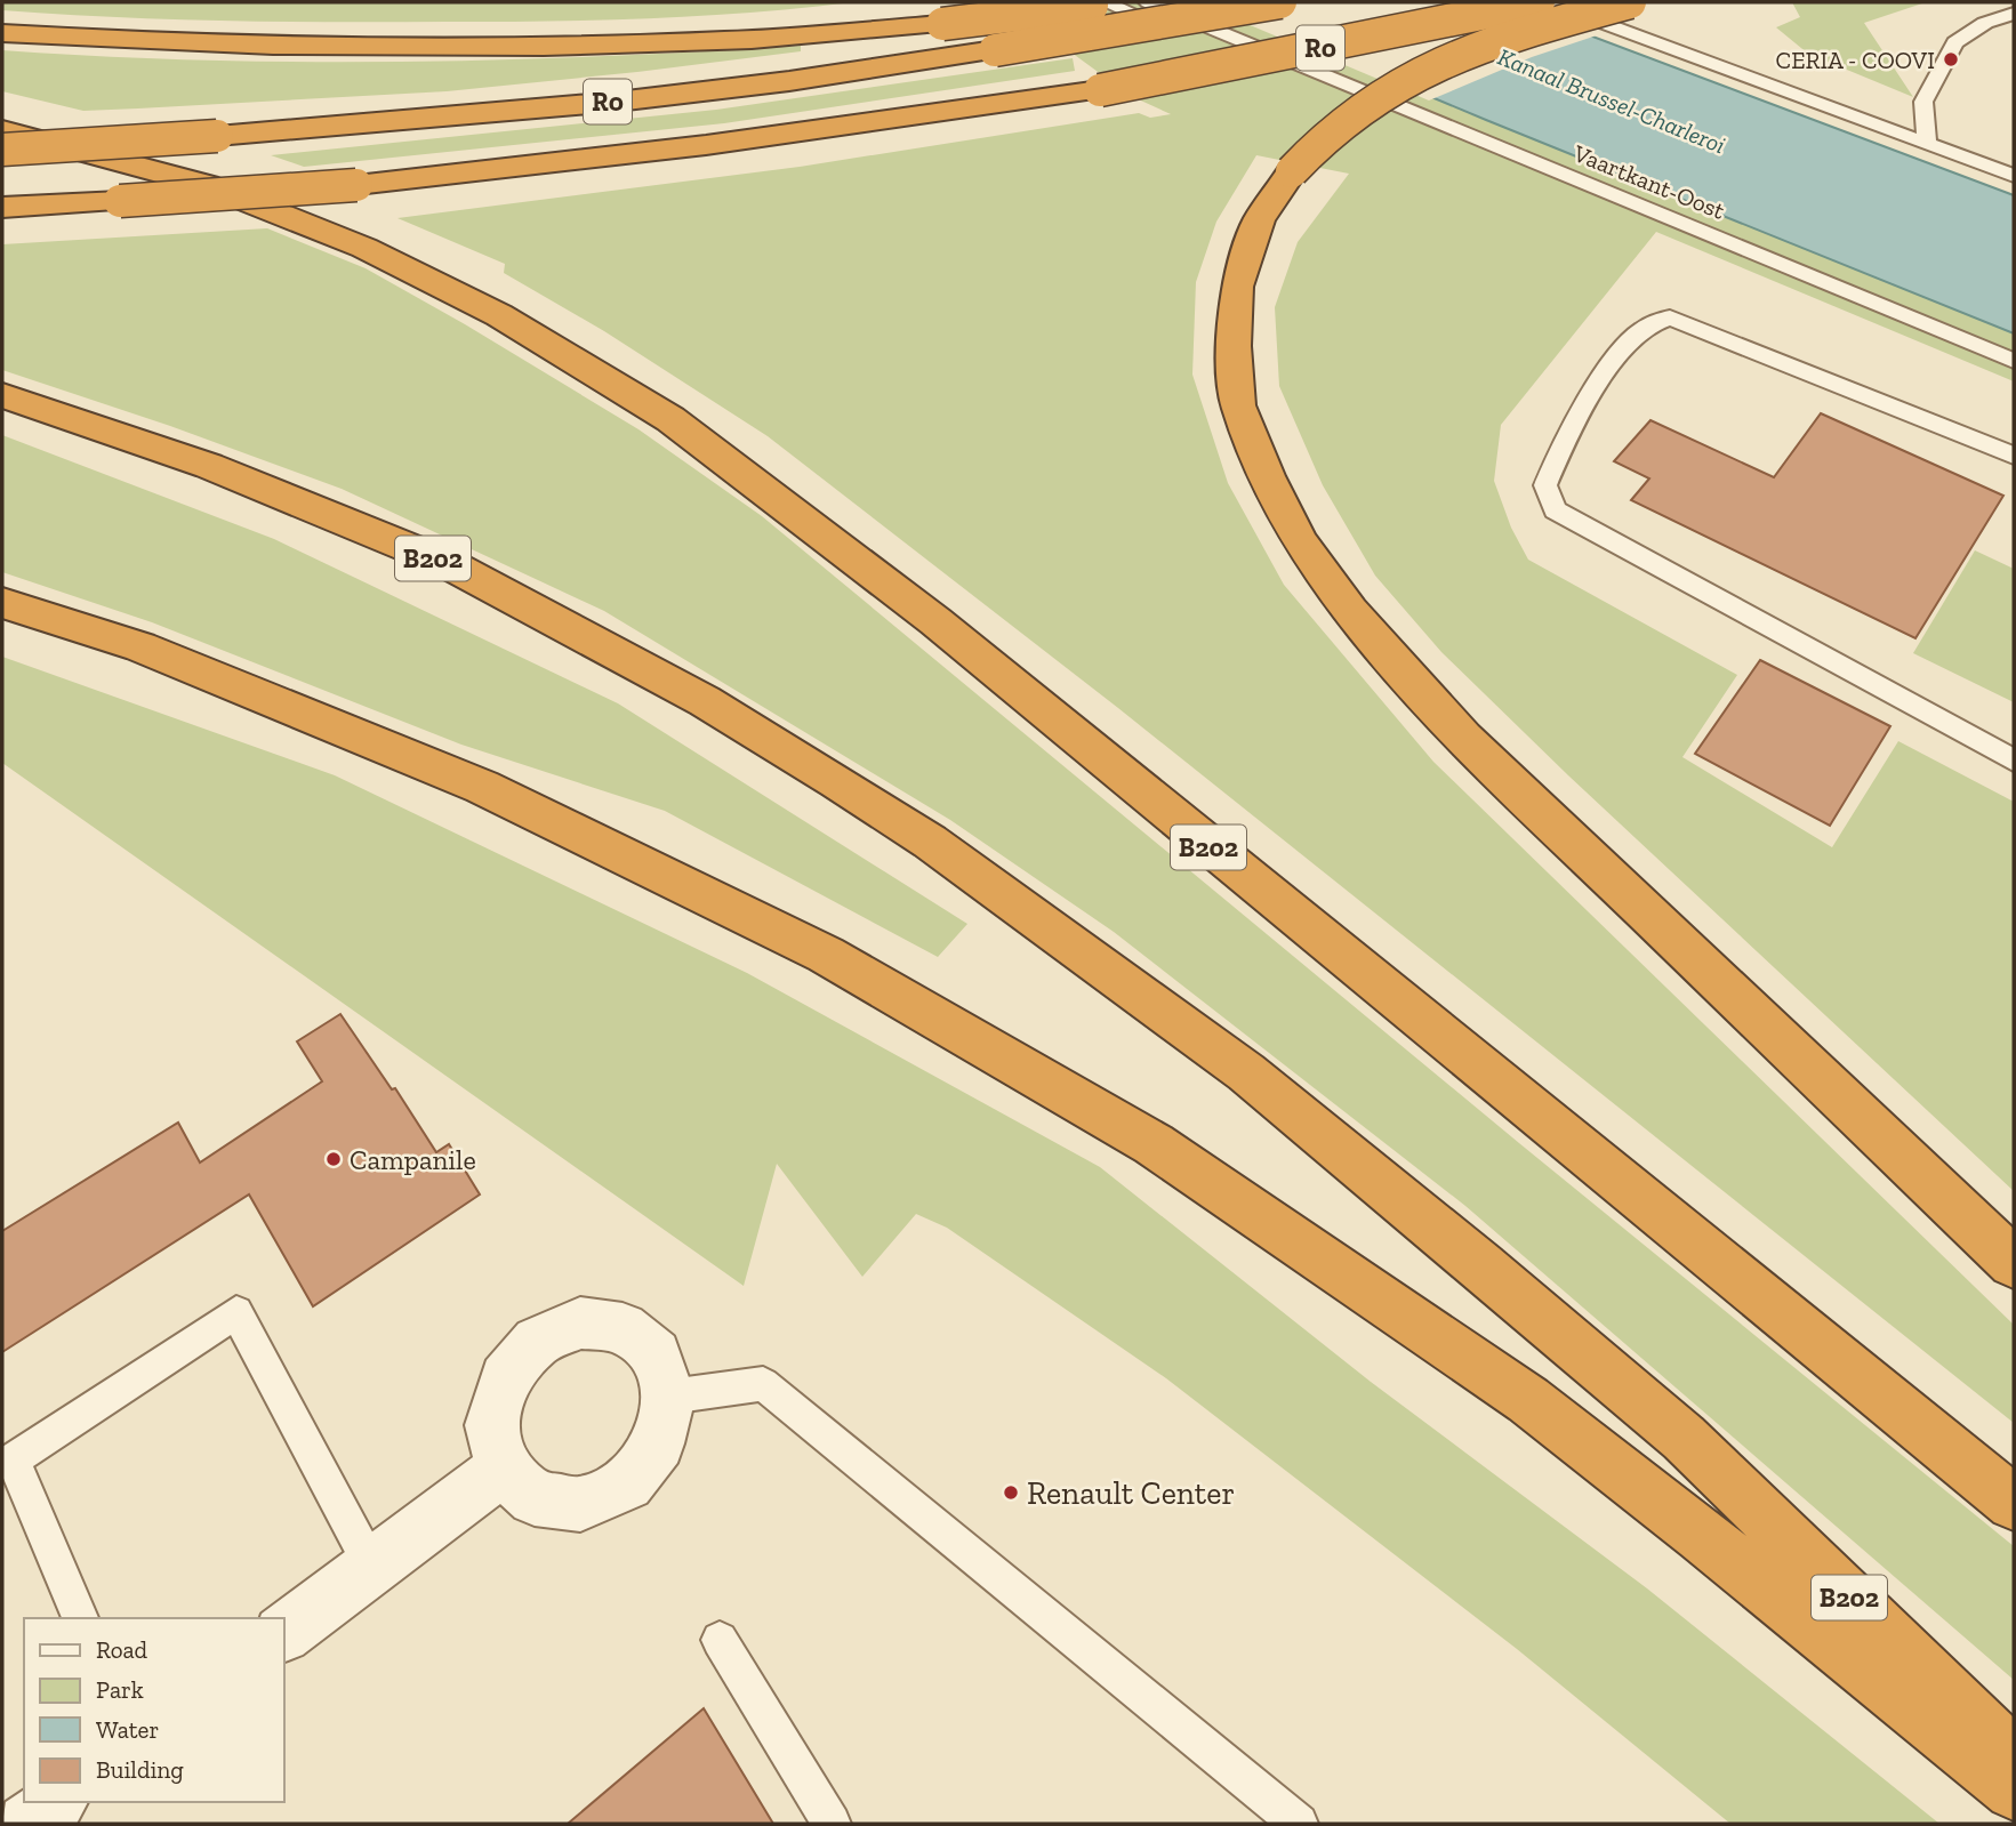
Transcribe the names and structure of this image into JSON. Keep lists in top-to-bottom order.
{
  "streets": {
    "highway": ["R0", "B202"],
    "lane": ["Vaartkant-Oost"]
  },
  "water": ["Kanaal Brussel-Charleroi"],
  "places": ["CERIA - COOVI", "Campanile", "Renault Center"],
  "legend": [
    "Road",
    "Park",
    "Water",
    "Building"
  ]
}
